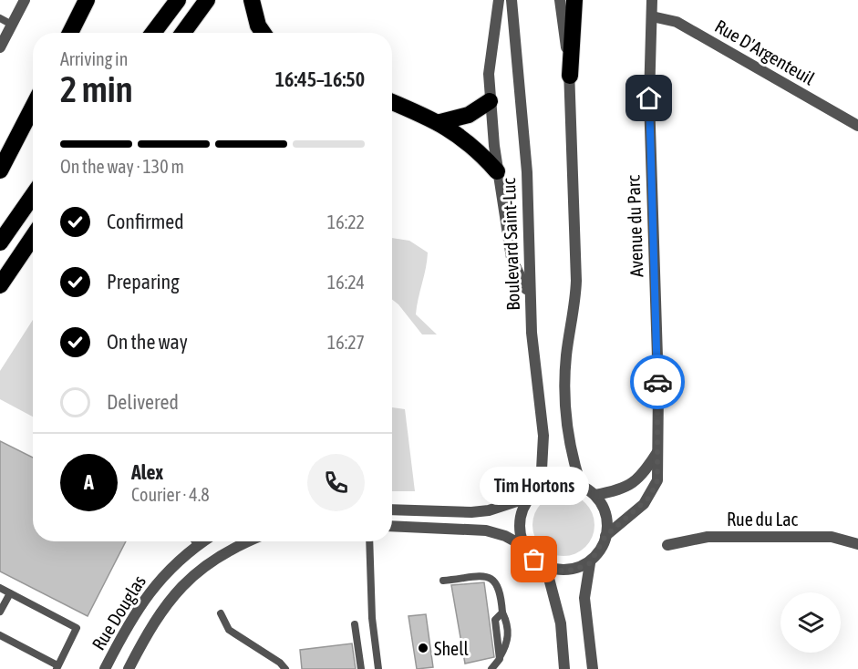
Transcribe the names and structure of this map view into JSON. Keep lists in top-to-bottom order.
{
  "streets": {
    "street": [
      "Rue D'Argenteuil",
      "Avenue du Parc",
      "Boulevard Saint-Luc",
      "Rue du Lac",
      "Rue Douglas"
    ]
  },
  "crossings": [
    ["Rue D'Argenteuil", "Avenue du Parc"],
    ["Avenue du Parc", "Boulevard Saint-Luc"]
  ],
  "places": ["Tim Hortons", "Shell"],
  "page": {
    "heading": ["2 min", "Arriving in", "16:45–16:50"],
    "panel": ["Alex", "Courier · 4.8"],
    "bar": "On the way · 130 m",
    "list": [
      ["Confirmed", "16:22"],
      ["Preparing", "16:24"],
      ["On the way", "16:27"],
      "Delivered"
    ],
    "round": "A",
    "bubble": "Tim Hortons"
  }
}
